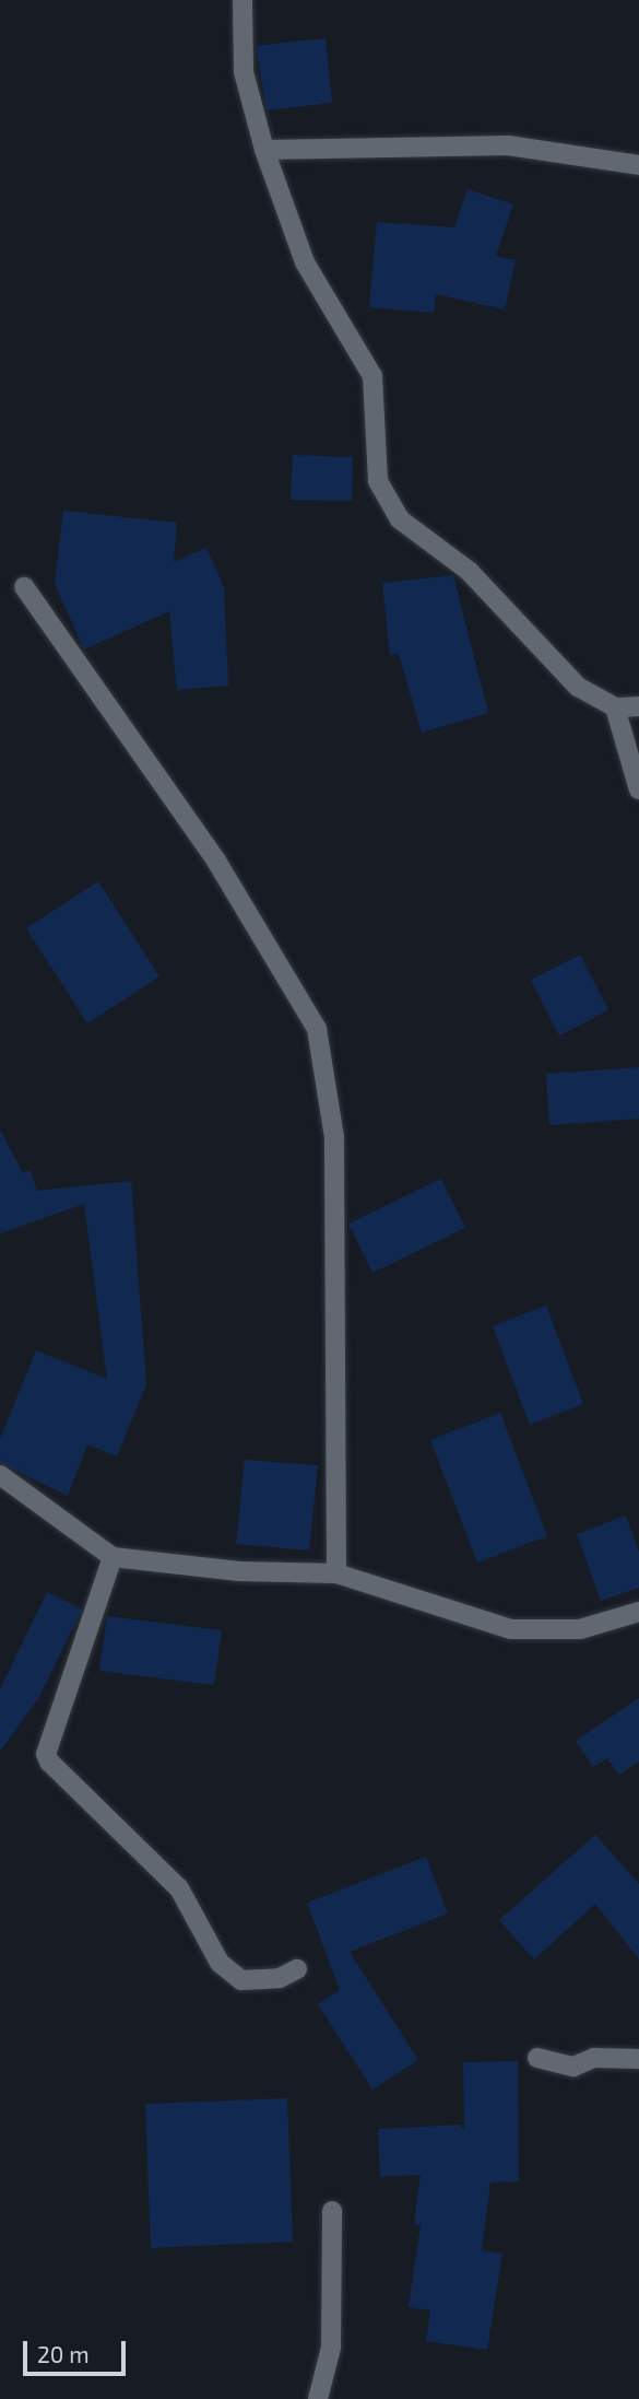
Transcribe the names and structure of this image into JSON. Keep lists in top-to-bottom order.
{
  "scale_bar": "20 m"
}
